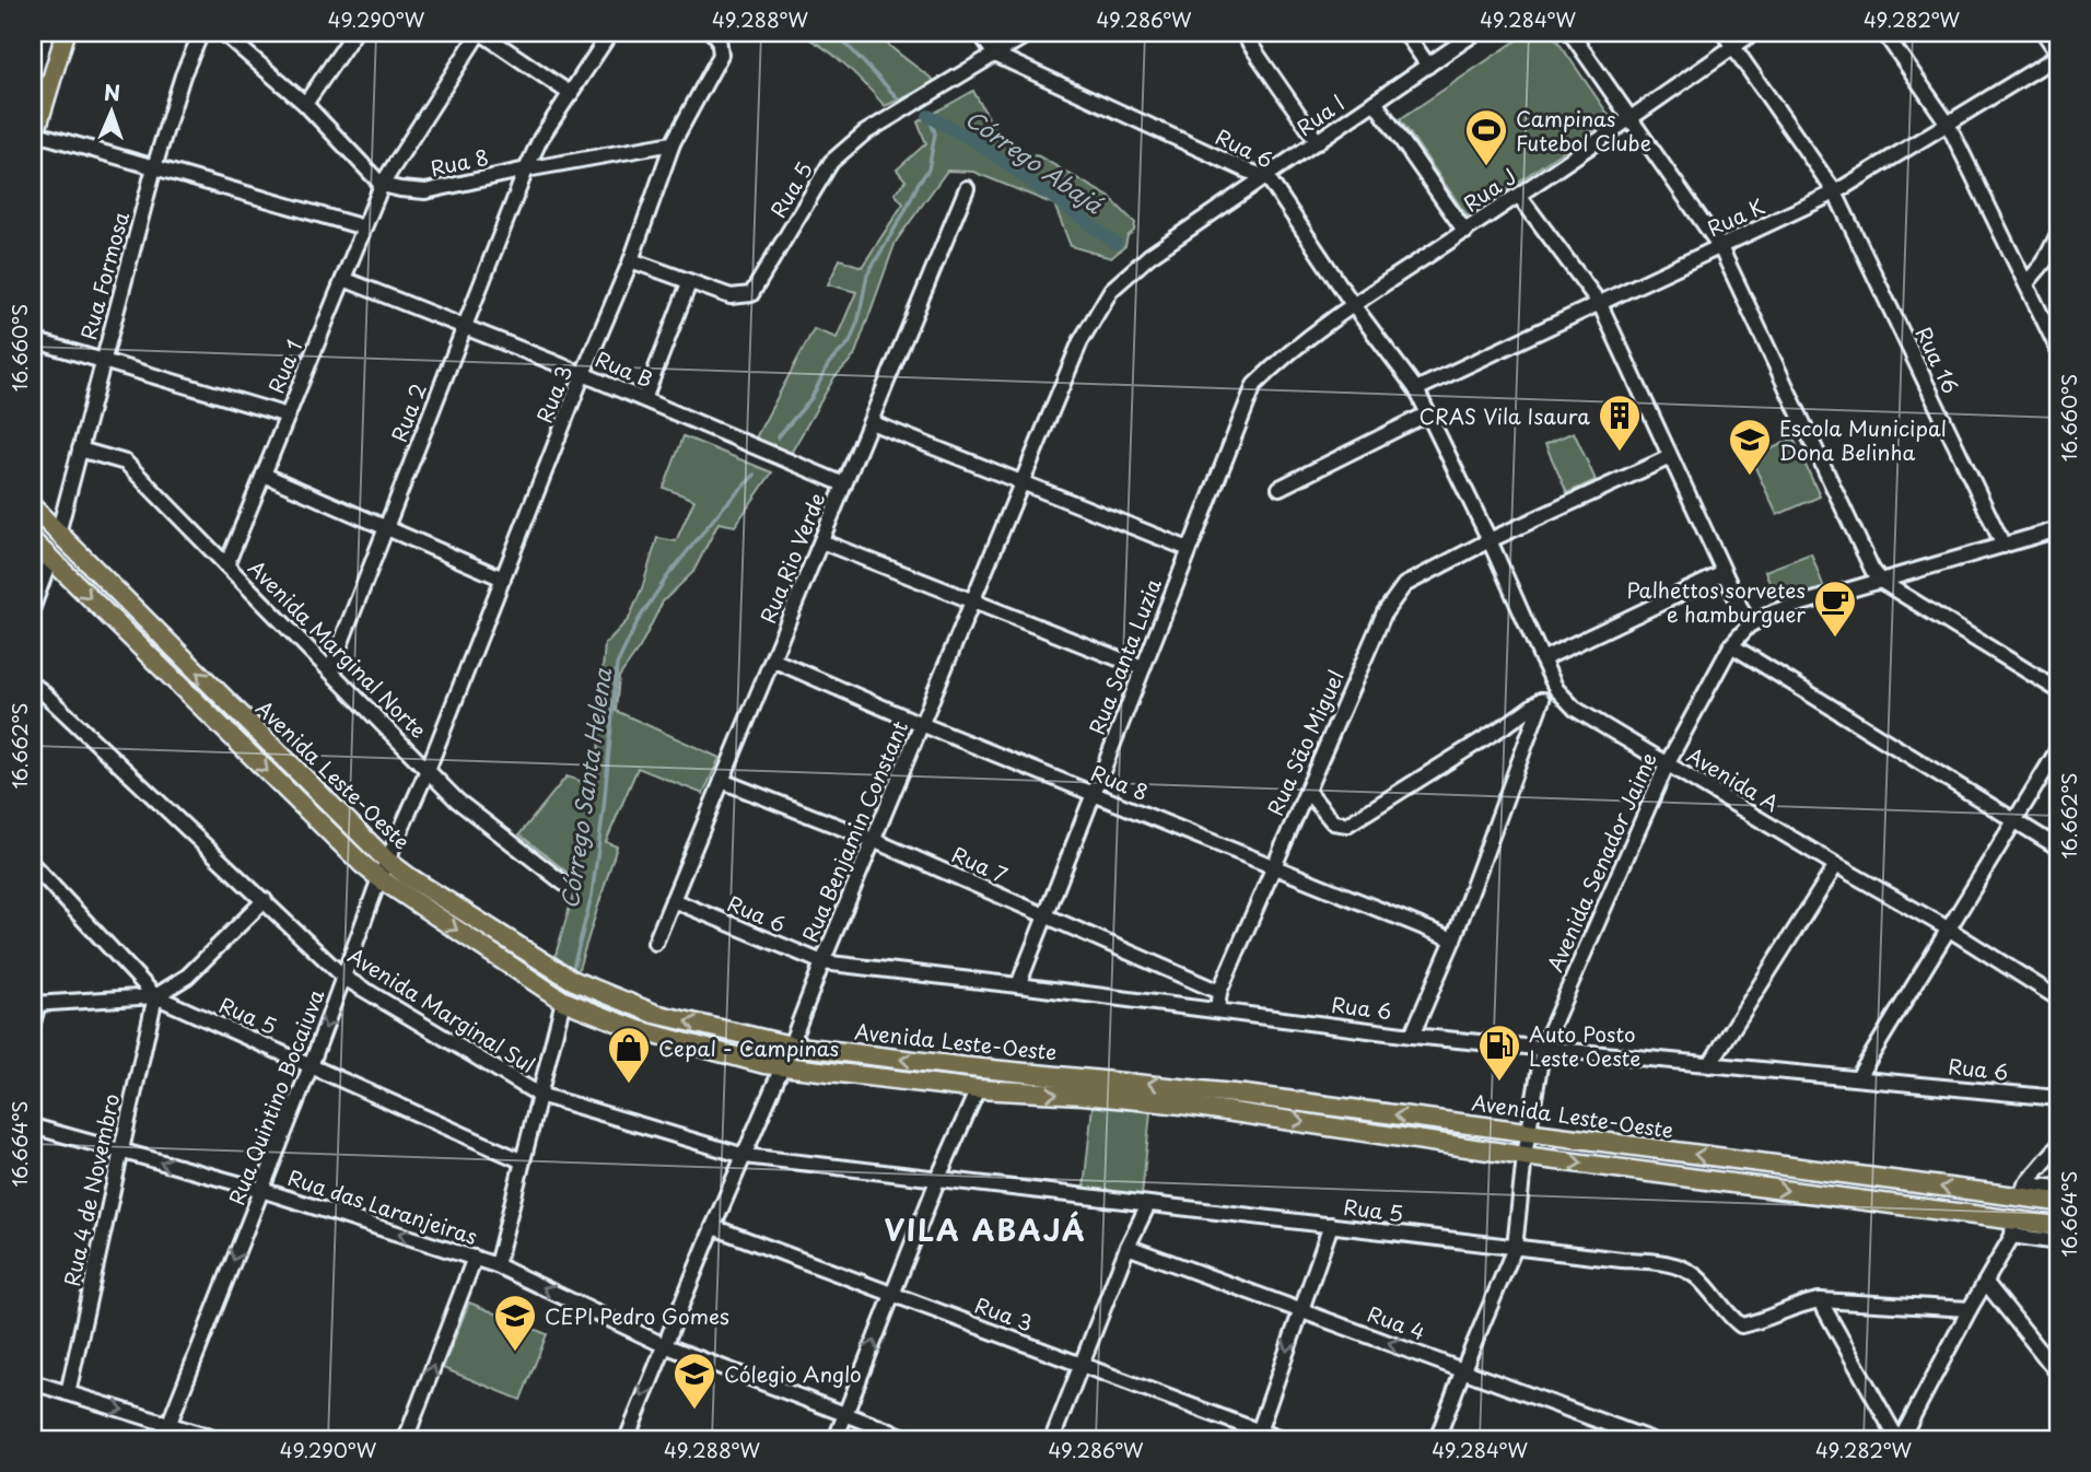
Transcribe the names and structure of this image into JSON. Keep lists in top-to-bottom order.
{
  "streets": {
    "main road": ["Avenida Leste-Oeste"],
    "street": [
      "Rua l",
      "Rua 6",
      "Rua 8",
      "Rua 5",
      "Rua J",
      "Rua K",
      "Rua Formosa",
      "Rua 16",
      "Rua 1",
      "Rua B",
      "Rua 3",
      "Rua 2",
      "Rua Rio Verde",
      "Avenida Marginal Norte",
      "Rua Santa Luzia",
      "Rua São Miguel",
      "Avenida A",
      "Rua Benjamin Constant",
      "Avenida Senador Jaime",
      "Rua 7",
      "Avenida Marginal Sul",
      "Rua Quintino Bocaiuva",
      "Rua 4 de Novembro",
      "Rua das Laranjeiras",
      "Rua 4"
    ]
  },
  "crossings": [
    ["Rua l", "Rua 6"],
    ["Rua l", "Rua Benjamin Constant"],
    ["Rua 6", "Rua 5"],
    ["Rua 6", "Rua J"],
    ["Rua 6", "Rua K"],
    ["Rua 6", "Rua Rio Verde"],
    ["Rua 6", "Rua Santa Luzia"],
    ["Rua 6", "Rua São Miguel"],
    ["Rua 6", "Avenida A"],
    ["Rua 6", "Rua Benjamin Constant"],
    ["Rua 6", "Avenida Senador Jaime"],
    ["Rua 8", "Rua 1"],
    ["Rua 8", "Rua 3"],
    ["Rua 8", "Rua 2"],
    ["Rua 8", "Rua Rio Verde"],
    ["Rua 8", "Rua Santa Luzia"],
    ["Rua 8", "Rua São Miguel"],
    ["Rua 8", "Rua Benjamin Constant"],
    ["Rua 5", "Rua 3"],
    ["Rua 5", "Rua Benjamin Constant"],
    ["Rua 5", "Avenida Senador Jaime"],
    ["Rua 5", "Avenida Marginal Sul"],
    ["Rua 5", "Rua Quintino Bocaiuva"],
    ["Rua 5", "Rua 4 de Novembro"],
    ["Rua J", "Rua 16"],
    ["Rua J", "Rua Santa Luzia"],
    ["Rua K", "Rua 16"],
    ["Rua K", "Avenida A"],
    ["Rua Formosa", "Avenida Marginal Norte"],
    ["Rua Formosa", "Avenida Leste-Oeste"],
    ["Rua 16", "Avenida Senador Jaime"],
    ["Rua 1", "Rua B"],
    ["Rua 1", "Avenida Marginal Norte"],
    ["Rua B", "Rua 3"],
    ["Rua B", "Rua 2"],
    ["Rua B", "Rua Rio Verde"],
    ["Rua 3", "Avenida Marginal Norte"],
    ["Rua 3", "Rua Benjamin Constant"],
    ["Rua 3", "Rua Quintino Bocaiuva"],
    ["Rua 2", "Avenida Marginal Norte"],
    ["Rua Rio Verde", "Rua 7"],
    ["Avenida Marginal Norte", "Rua Quintino Bocaiuva"],
    ["Rua Santa Luzia", "Rua 7"],
    ["Rua São Miguel", "Avenida A"],
    ["Rua São Miguel", "Rua 7"],
    ["Avenida Leste-Oeste", "Rua Benjamin Constant"],
    ["Avenida Leste-Oeste", "Avenida Senador Jaime"],
    ["Avenida Leste-Oeste", "Rua Quintino Bocaiuva"],
    ["Avenida A", "Avenida Senador Jaime"],
    ["Rua Benjamin Constant", "Rua 7"],
    ["Rua Benjamin Constant", "Avenida Marginal Sul"],
    ["Rua Benjamin Constant", "Rua das Laranjeiras"],
    ["Avenida Senador Jaime", "Rua 4"],
    ["Avenida Marginal Sul", "Rua Quintino Bocaiuva"],
    ["Rua Quintino Bocaiuva", "Rua das Laranjeiras"],
    ["Rua 4 de Novembro", "Rua das Laranjeiras"]
  ],
  "one_way": ["Rua Quintino Bocaiuva", "Rua das Laranjeiras"],
  "districts": ["VILA ABAJÁ"],
  "water": ["Córrego Abajá", "Córrego Santa Helena"],
  "places": {
    "sports": ["Campinas Futebol Clube"],
    "building": ["CRAS Vila Isaura"],
    "school or university": ["Escola Municipal Dona Belinha", "CEPI Pedro Gomes", "Cólegio Anglo"],
    "cafe": ["Palhettos sorvetes e hamburguer"],
    "fuel station": ["Auto Posto Leste Oeste"],
    "shop": ["Cepal - Campinas"]
  },
  "north": "top",
  "coordinates": [
    "49.290°W",
    "49.288°W",
    "49.286°W",
    "49.284°W",
    "49.282°W",
    "16.660°S",
    "16.662°S",
    "16.664°S"
  ]
}
